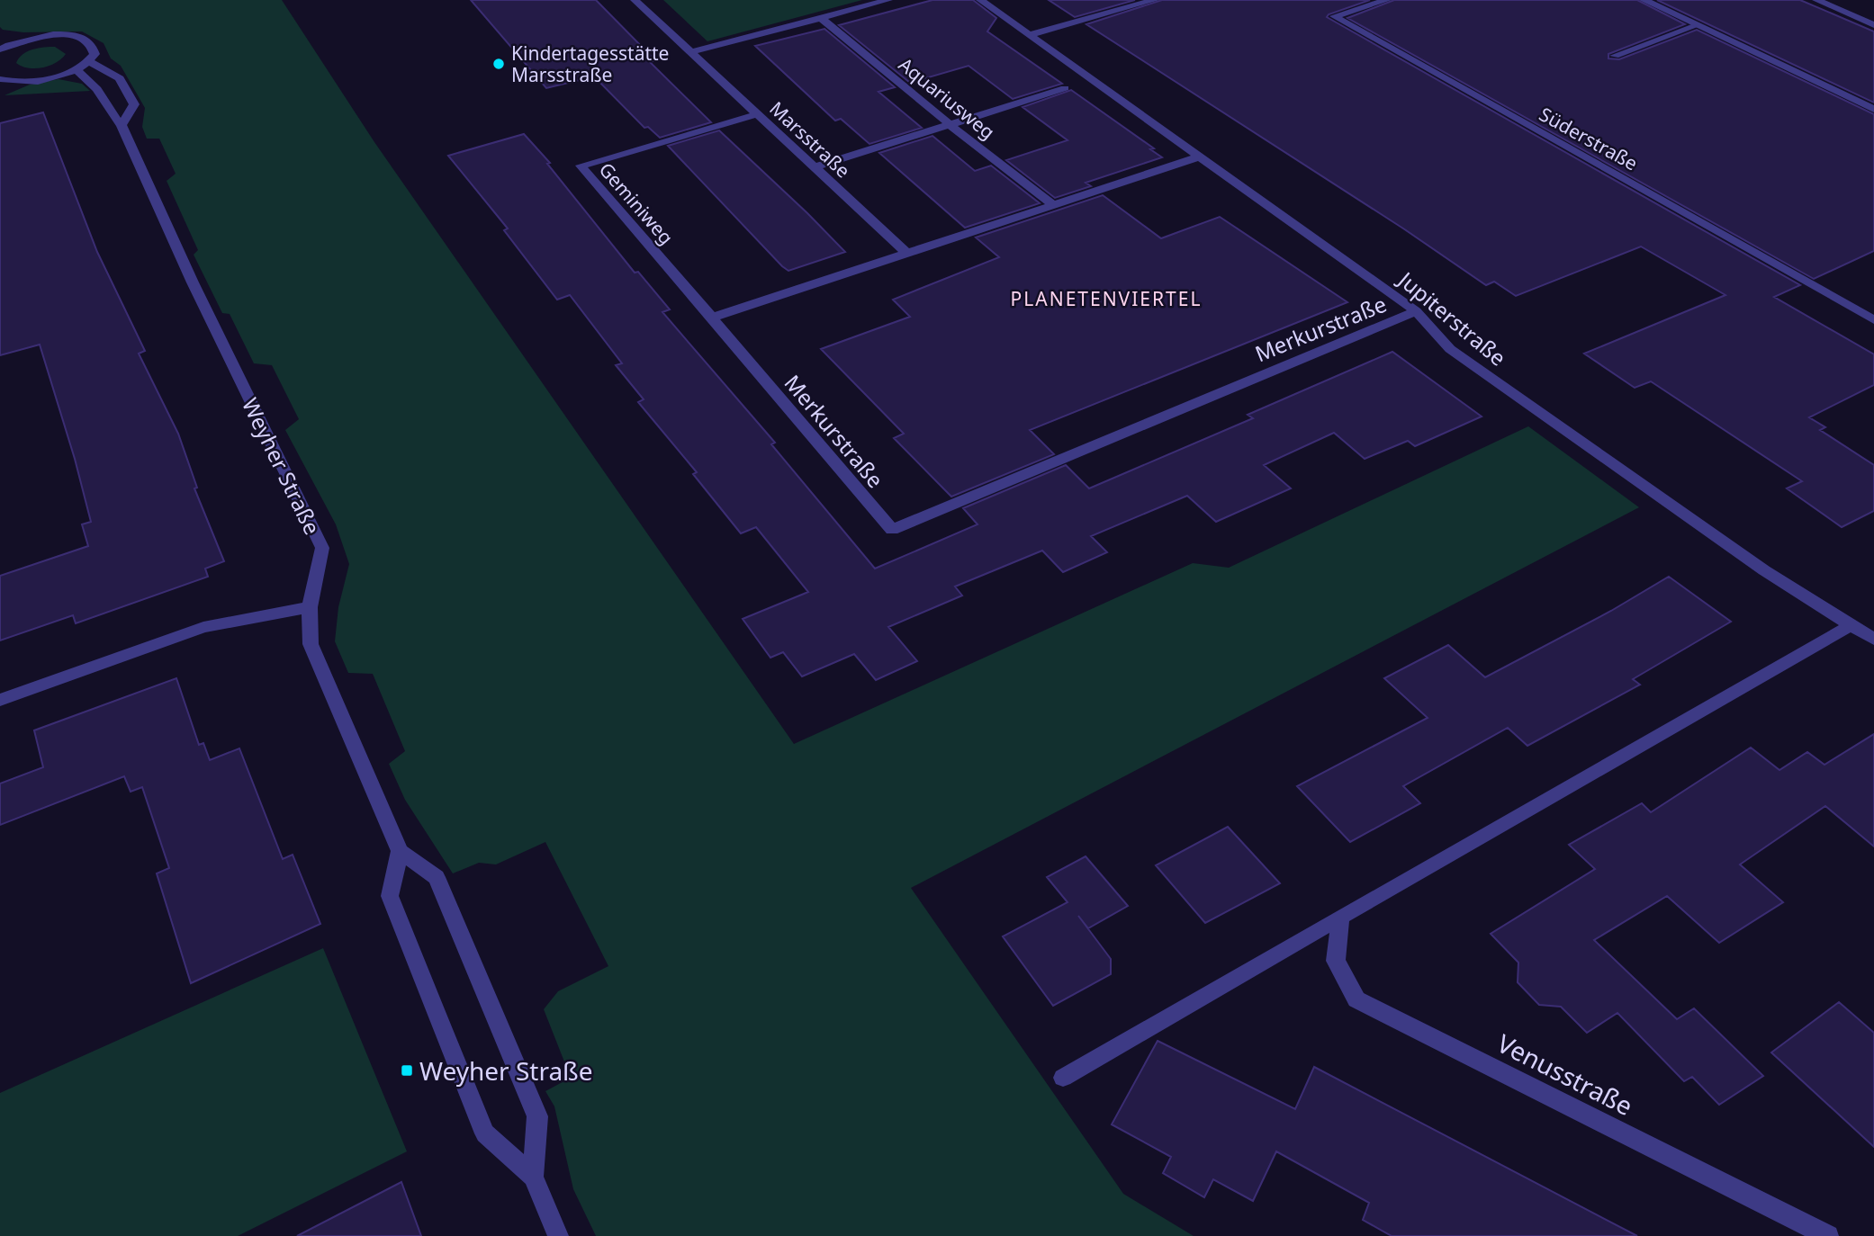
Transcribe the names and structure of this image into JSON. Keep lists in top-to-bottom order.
{
  "streets": {
    "street": [
      "Aquariusweg",
      "Süderstraße",
      "Marsstraße",
      "Geminiweg",
      "Jupiterstraße",
      "Merkurstraße",
      "Weyher Straße",
      "Venusstraße"
    ]
  },
  "crossings": [
    ["Marsstraße", "Geminiweg"],
    ["Geminiweg", "Merkurstraße"],
    ["Jupiterstraße", "Merkurstraße"]
  ],
  "districts": ["PLANETENVIERTEL"],
  "places": {
    "other": ["Kindertagesstätte Marsstraße"],
    "transit": ["Weyher Straße"]
  }
}
